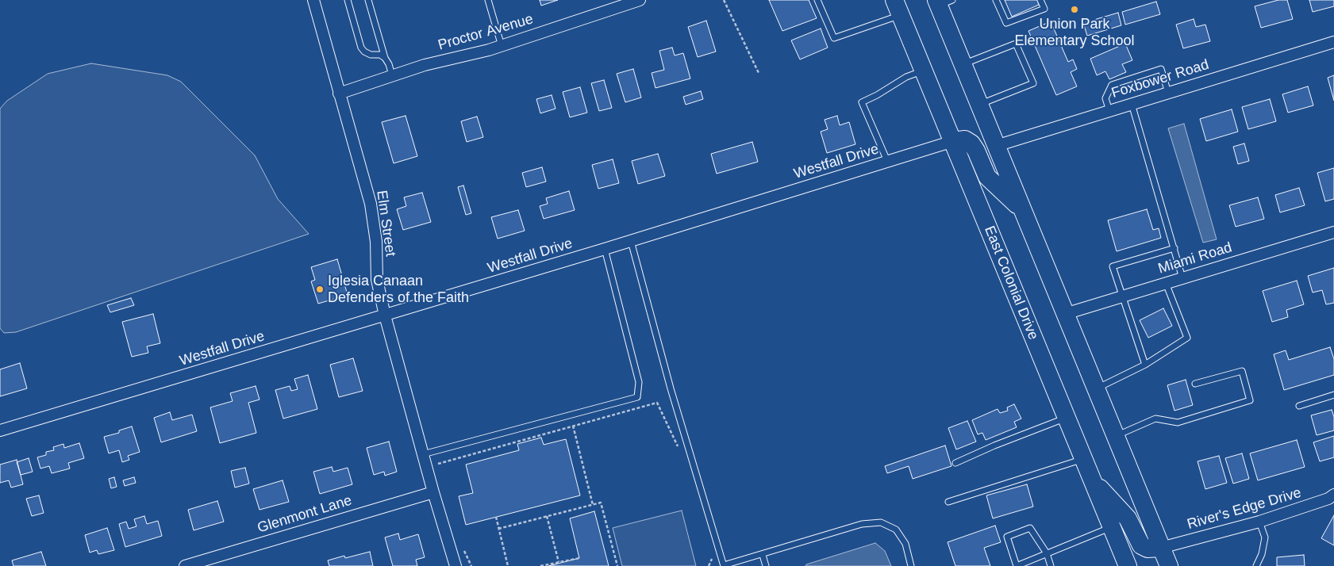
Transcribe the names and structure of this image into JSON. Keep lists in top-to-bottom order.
{
  "streets": {
    "highway": ["East Colonial Drive"],
    "street": [
      "Proctor Avenue",
      "Foxbower Road",
      "Westfall Drive",
      "Elm Street",
      "Miami Road",
      "River's Edge Drive",
      "Glenmont Lane"
    ]
  },
  "crossings": [
    ["Proctor Avenue", "Elm Street"],
    ["Westfall Drive", "Elm Street"],
    ["Westfall Drive", "East Colonial Drive"],
    ["Elm Street", "Glenmont Lane"]
  ],
  "places": ["Union Park Elementary School", "Iglesia Canaan Defenders of the Faith"]
}
